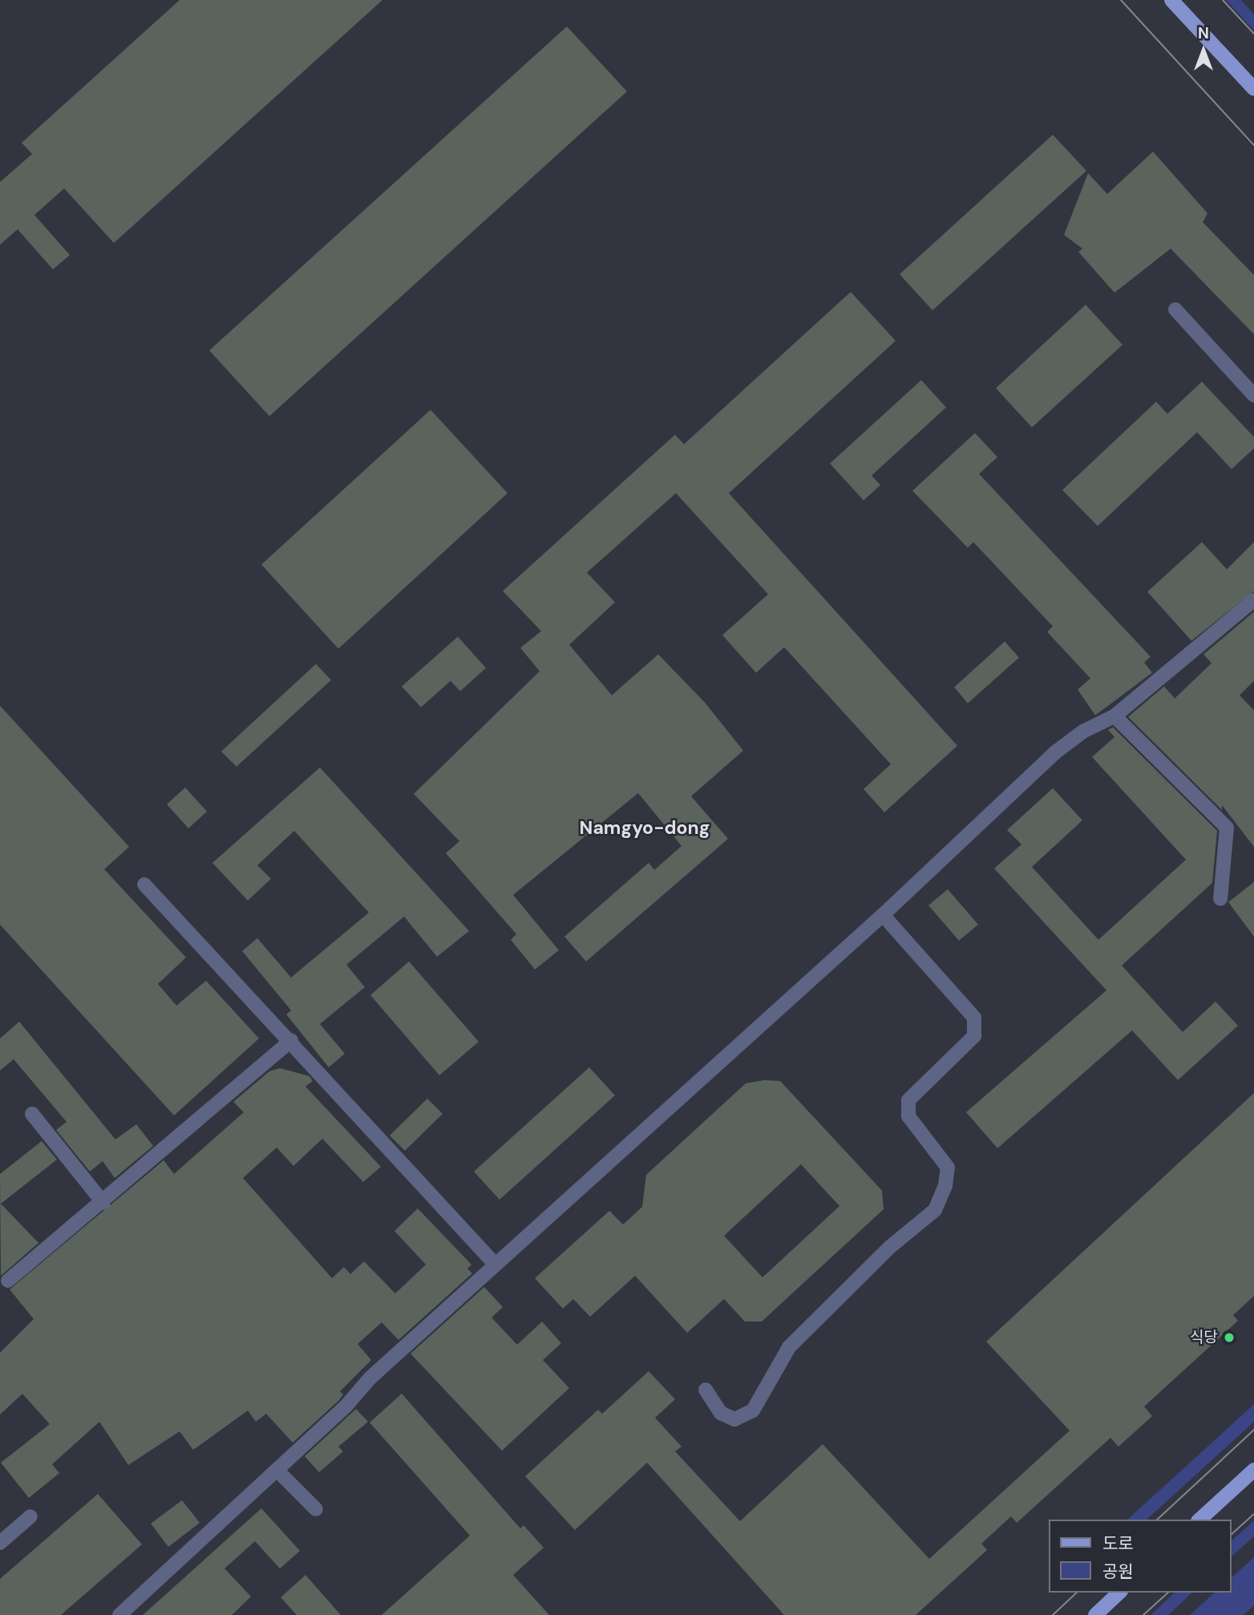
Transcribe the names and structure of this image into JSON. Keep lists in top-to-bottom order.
{
  "districts": ["Namgyo-dong"],
  "places": ["식당"],
  "legend": ["도로", "공원"],
  "north": "top"
}
